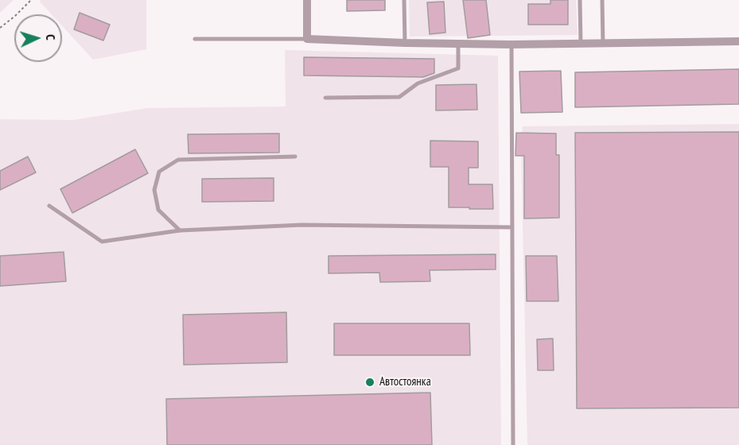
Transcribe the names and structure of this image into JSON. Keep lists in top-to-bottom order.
{
  "places": ["Автостоянка"],
  "north": "right"
}
